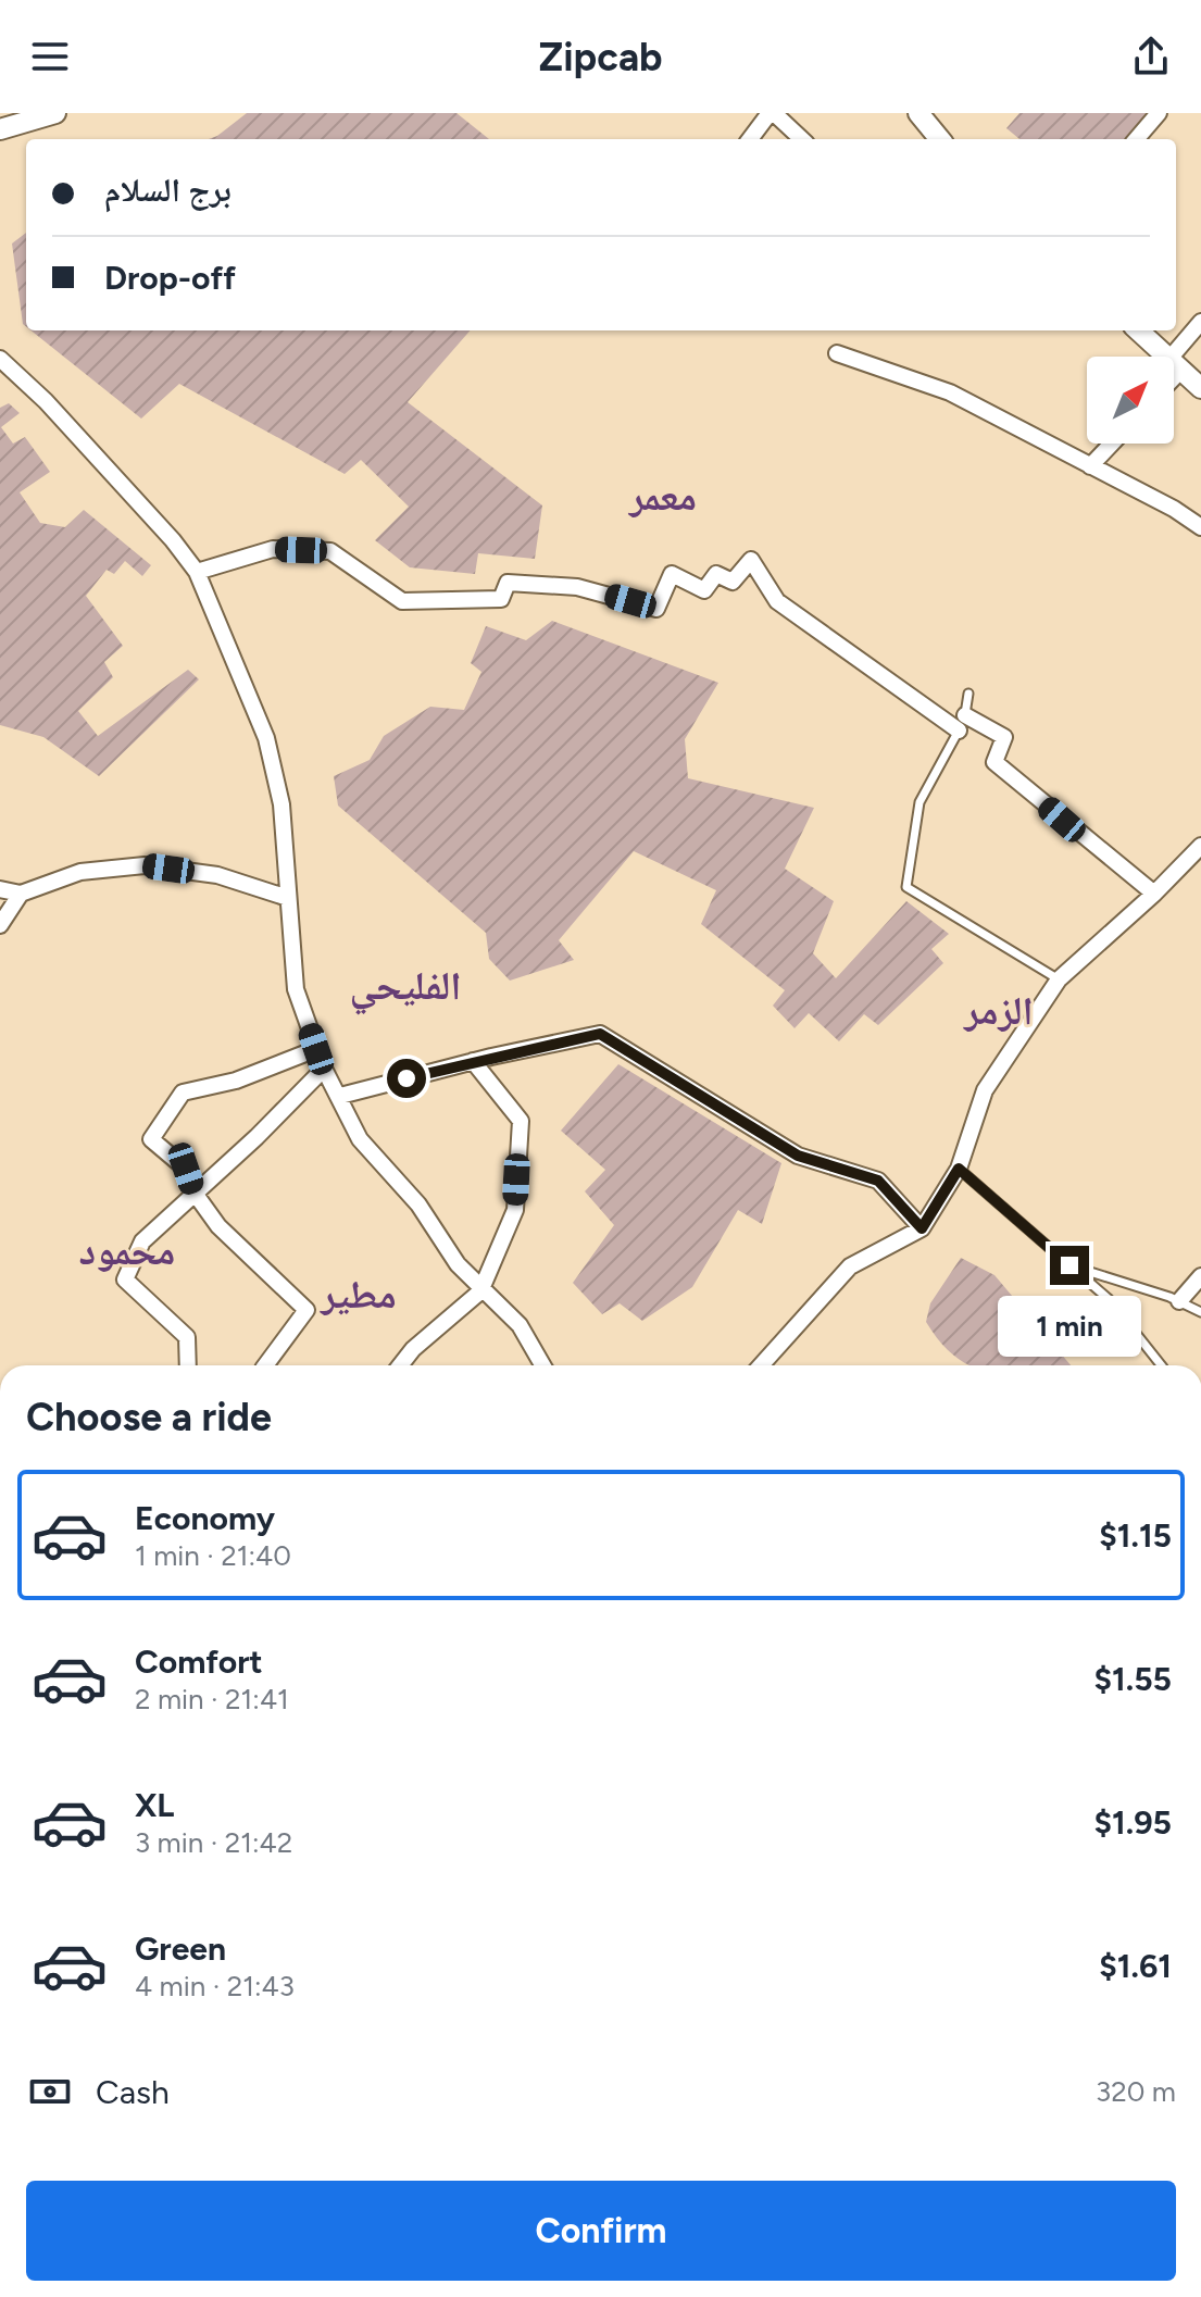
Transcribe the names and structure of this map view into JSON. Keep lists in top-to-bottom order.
{
  "districts": [
    "معمر",
    "الفليحي",
    "الزمر",
    "محمود",
    "مطير"
  ],
  "north": "top right",
  "page": {
    "header": "Zipcab",
    "banner": ["برج السلام", "Drop-off"],
    "bubble": "1 min",
    "heading": "Choose a ride",
    "list": [
      {
        "name": "Economy",
        "note": "1 min · 21:40",
        "value": "$1.15"
      },
      {
        "name": "Comfort",
        "note": "2 min · 21:41",
        "value": "$1.55"
      },
      {
        "name": "XL",
        "note": "3 min · 21:42",
        "value": "$1.95"
      },
      {
        "name": "Green",
        "note": "4 min · 21:43",
        "value": "$1.61"
      }
    ],
    "pay": ["Cash", "320 m"],
    "buttons": "Confirm"
  }
}
